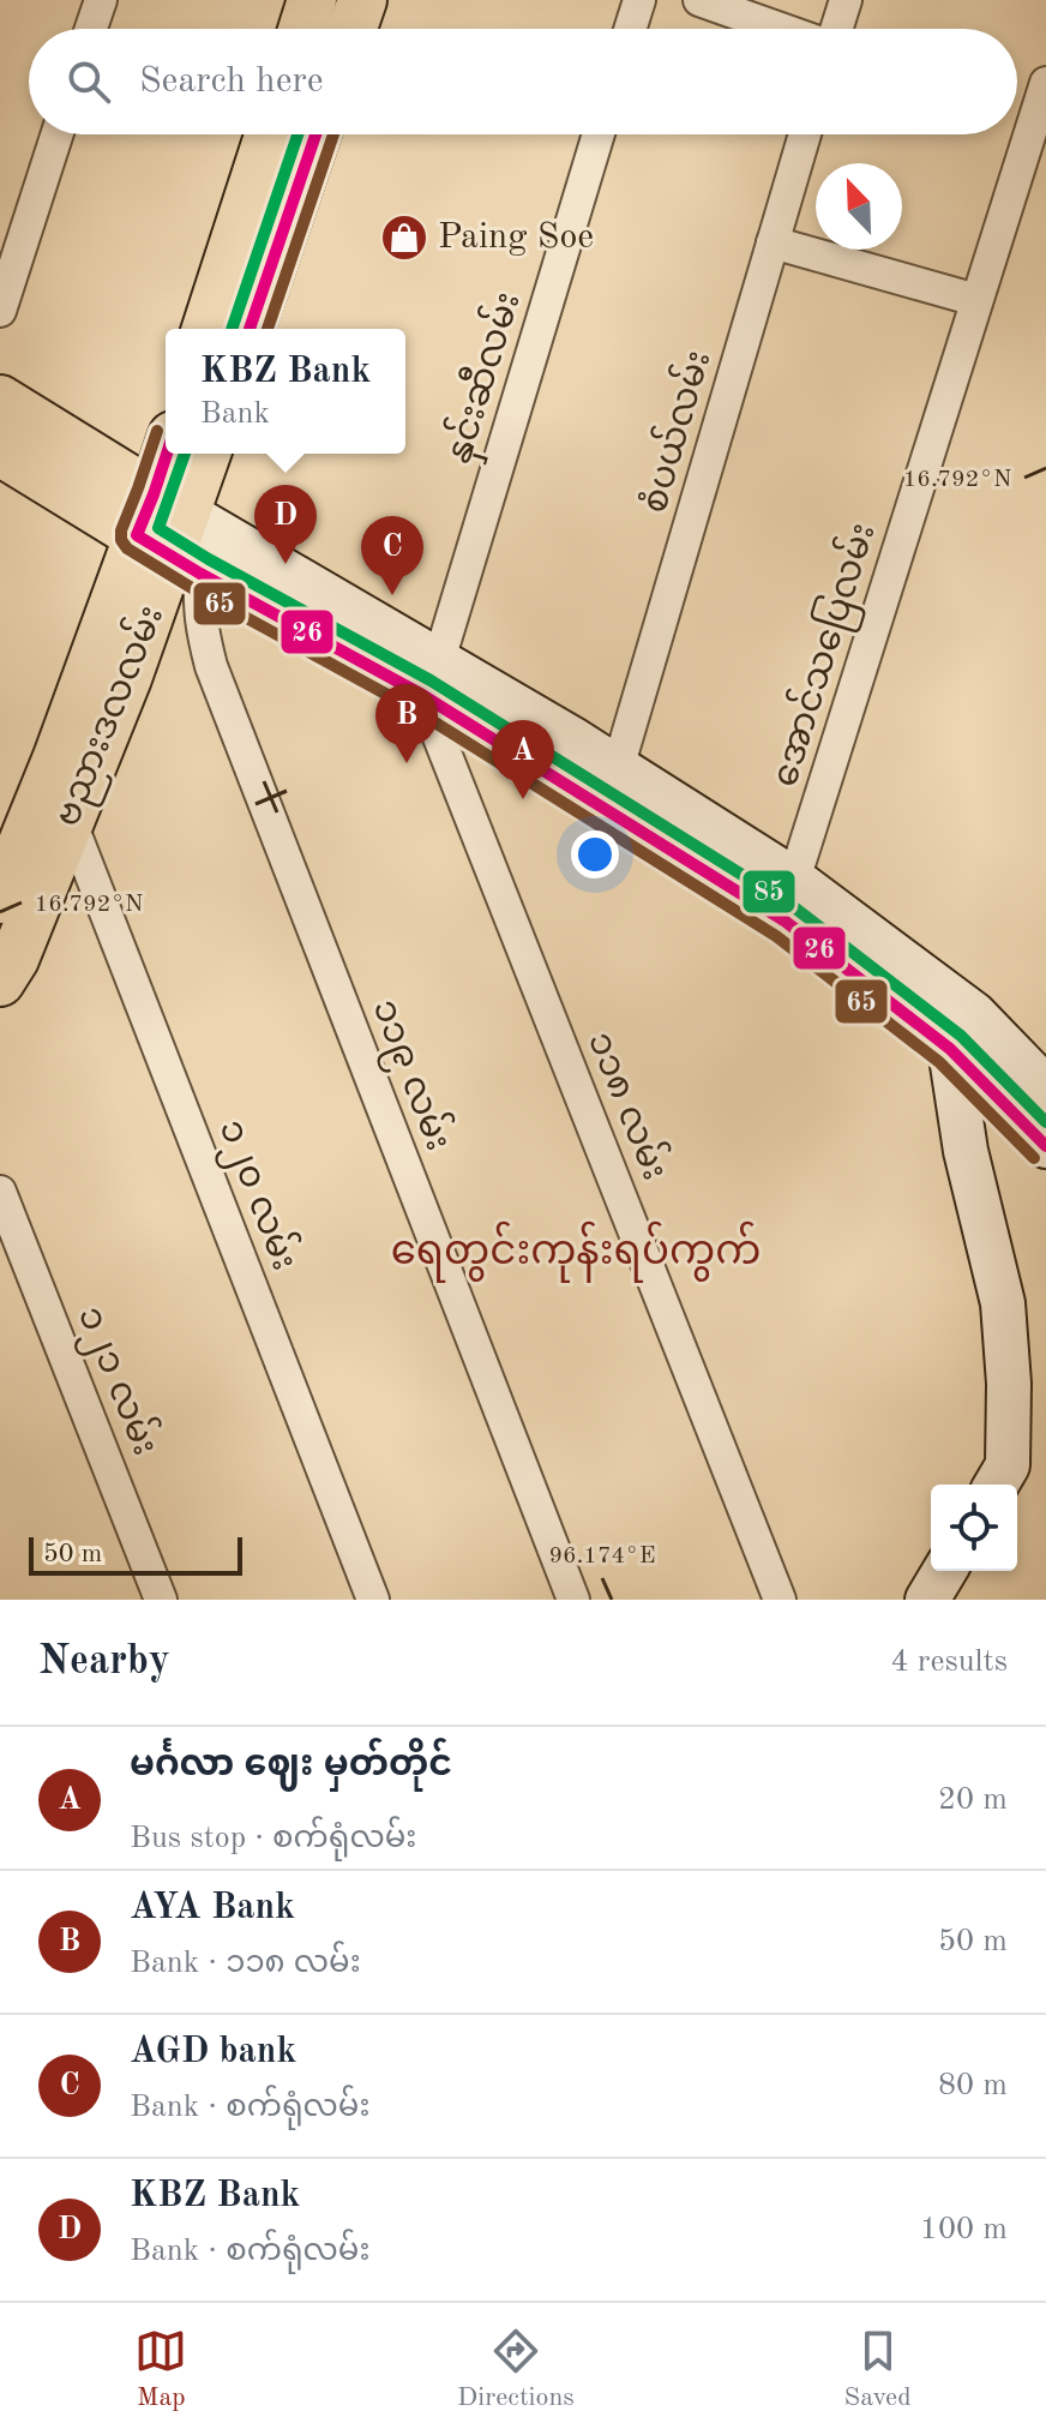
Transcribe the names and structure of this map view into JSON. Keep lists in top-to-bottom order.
{
  "streets": {
    "main road": ["ဗညားဒလလမ်း"],
    "street": [
      "နှင်းဆီလမ်း",
      "စံပယ်လမ်း",
      "အောင်သပြေလမ်း",
      "၁၁၉ လမ်း",
      "၁၁၈ လမ်း",
      "၁၂၀ လမ်း",
      "၁၂၁ လမ်း"
    ]
  },
  "crossings": [
    ["နှင်းဆီလမ်း", "၁၁၈ လမ်း"],
    ["ဗညားဒလလမ်း", "၁၁၉ လမ်း"],
    ["ဗညားဒလလမ်း", "၁၂၀ လမ်း"]
  ],
  "districts": ["ရေတွင်းကုန်းရပ်ကွက်"],
  "places": {
    "shop": ["Paing Soe"]
  },
  "lines": ["transit line 26", "transit line 65", "transit line 85"],
  "scale_bar": "50 m",
  "north": "top left",
  "page": {
    "search": "Search here",
    "popup": ["KBZ Bank", "Bank"],
    "pins": [
      "D",
      "C",
      "B",
      "A"
    ],
    "scale": "50 m",
    "heading": ["Nearby", "4 results"],
    "list": [
      {
        "mark": "A",
        "name": "မင်္ဂလာ ဈေး မှတ်တိုင်",
        "note": "Bus stop · စက်ရုံလမ်း",
        "value": "20 m"
      },
      {
        "mark": "B",
        "name": "AYA Bank",
        "note": "Bank · ၁၁၈ လမ်း",
        "value": "50 m"
      },
      {
        "mark": "C",
        "name": "AGD bank",
        "note": "Bank · စက်ရုံလမ်း",
        "value": "80 m"
      },
      {
        "mark": "D",
        "name": "KBZ Bank",
        "note": "Bank · စက်ရုံလမ်း",
        "value": "100 m"
      }
    ],
    "nav": ["Map", "Directions", "Saved"]
  },
  "coordinates": ["16.792°N", "96.174°E"]
}
